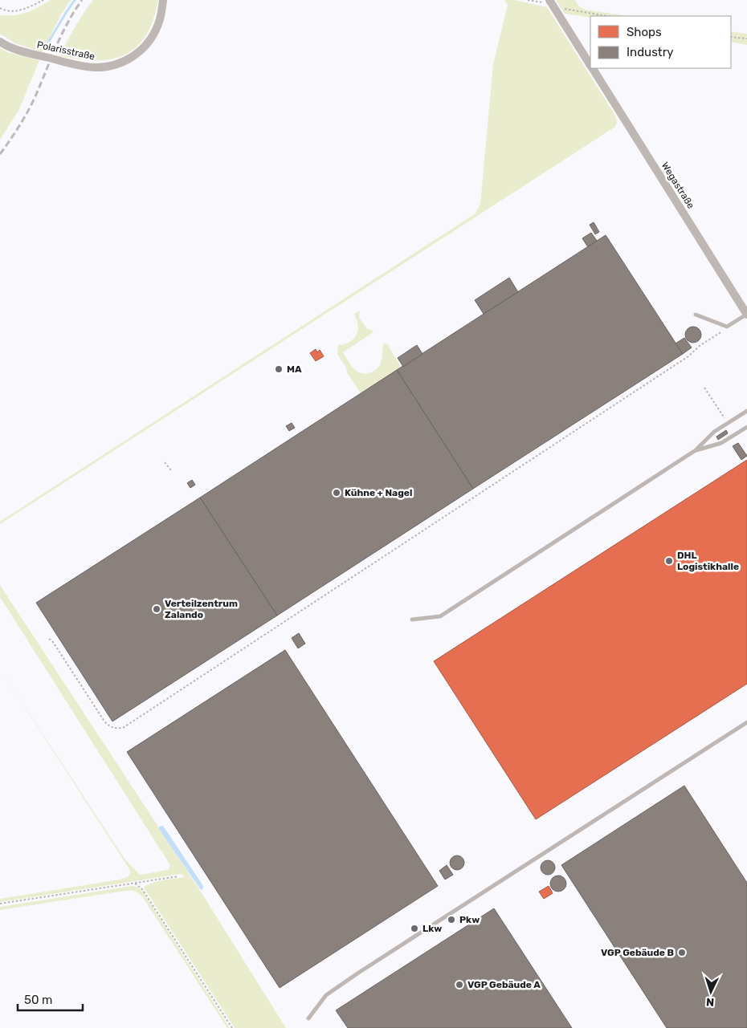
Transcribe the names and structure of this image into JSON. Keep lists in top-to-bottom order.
{
  "streets": {
    "street": ["Polarisstraße", "Wegastraße"]
  },
  "places": [
    "MA",
    "Kühne + Nagel",
    "DHL Logistikhalle",
    "Verteilzentrum Zalando",
    "Pkw",
    "Lkw",
    "VGP Gebäude B",
    "VGP Gebäude A"
  ],
  "legend": ["Shops", "Industry"],
  "scale_bar": "50 m",
  "north": "bottom"
}
